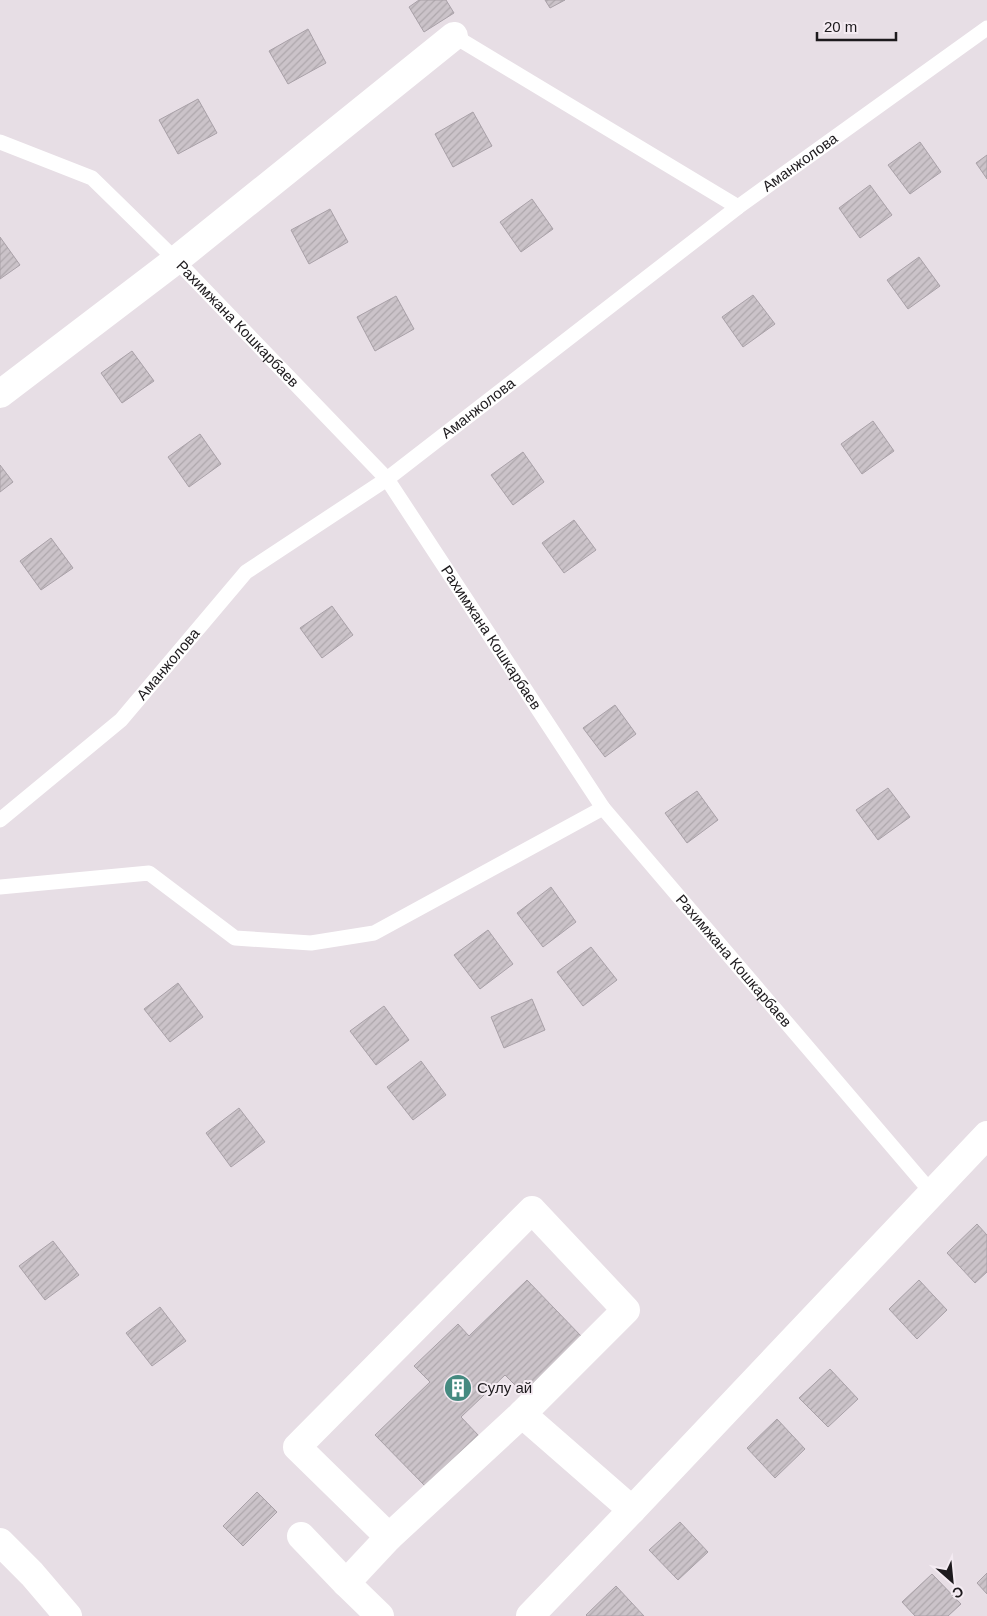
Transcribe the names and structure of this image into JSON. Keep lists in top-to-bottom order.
{
  "streets": {
    "lane": ["Аманжолова", "Рахимжана Кошкарбаев"]
  },
  "crossings": [
    ["Аманжолова", "Рахимжана Кошкарбаев"]
  ],
  "places": {
    "building": ["Сулу ай"]
  },
  "scale_bar": "20 m",
  "north": "bottom right"
}
